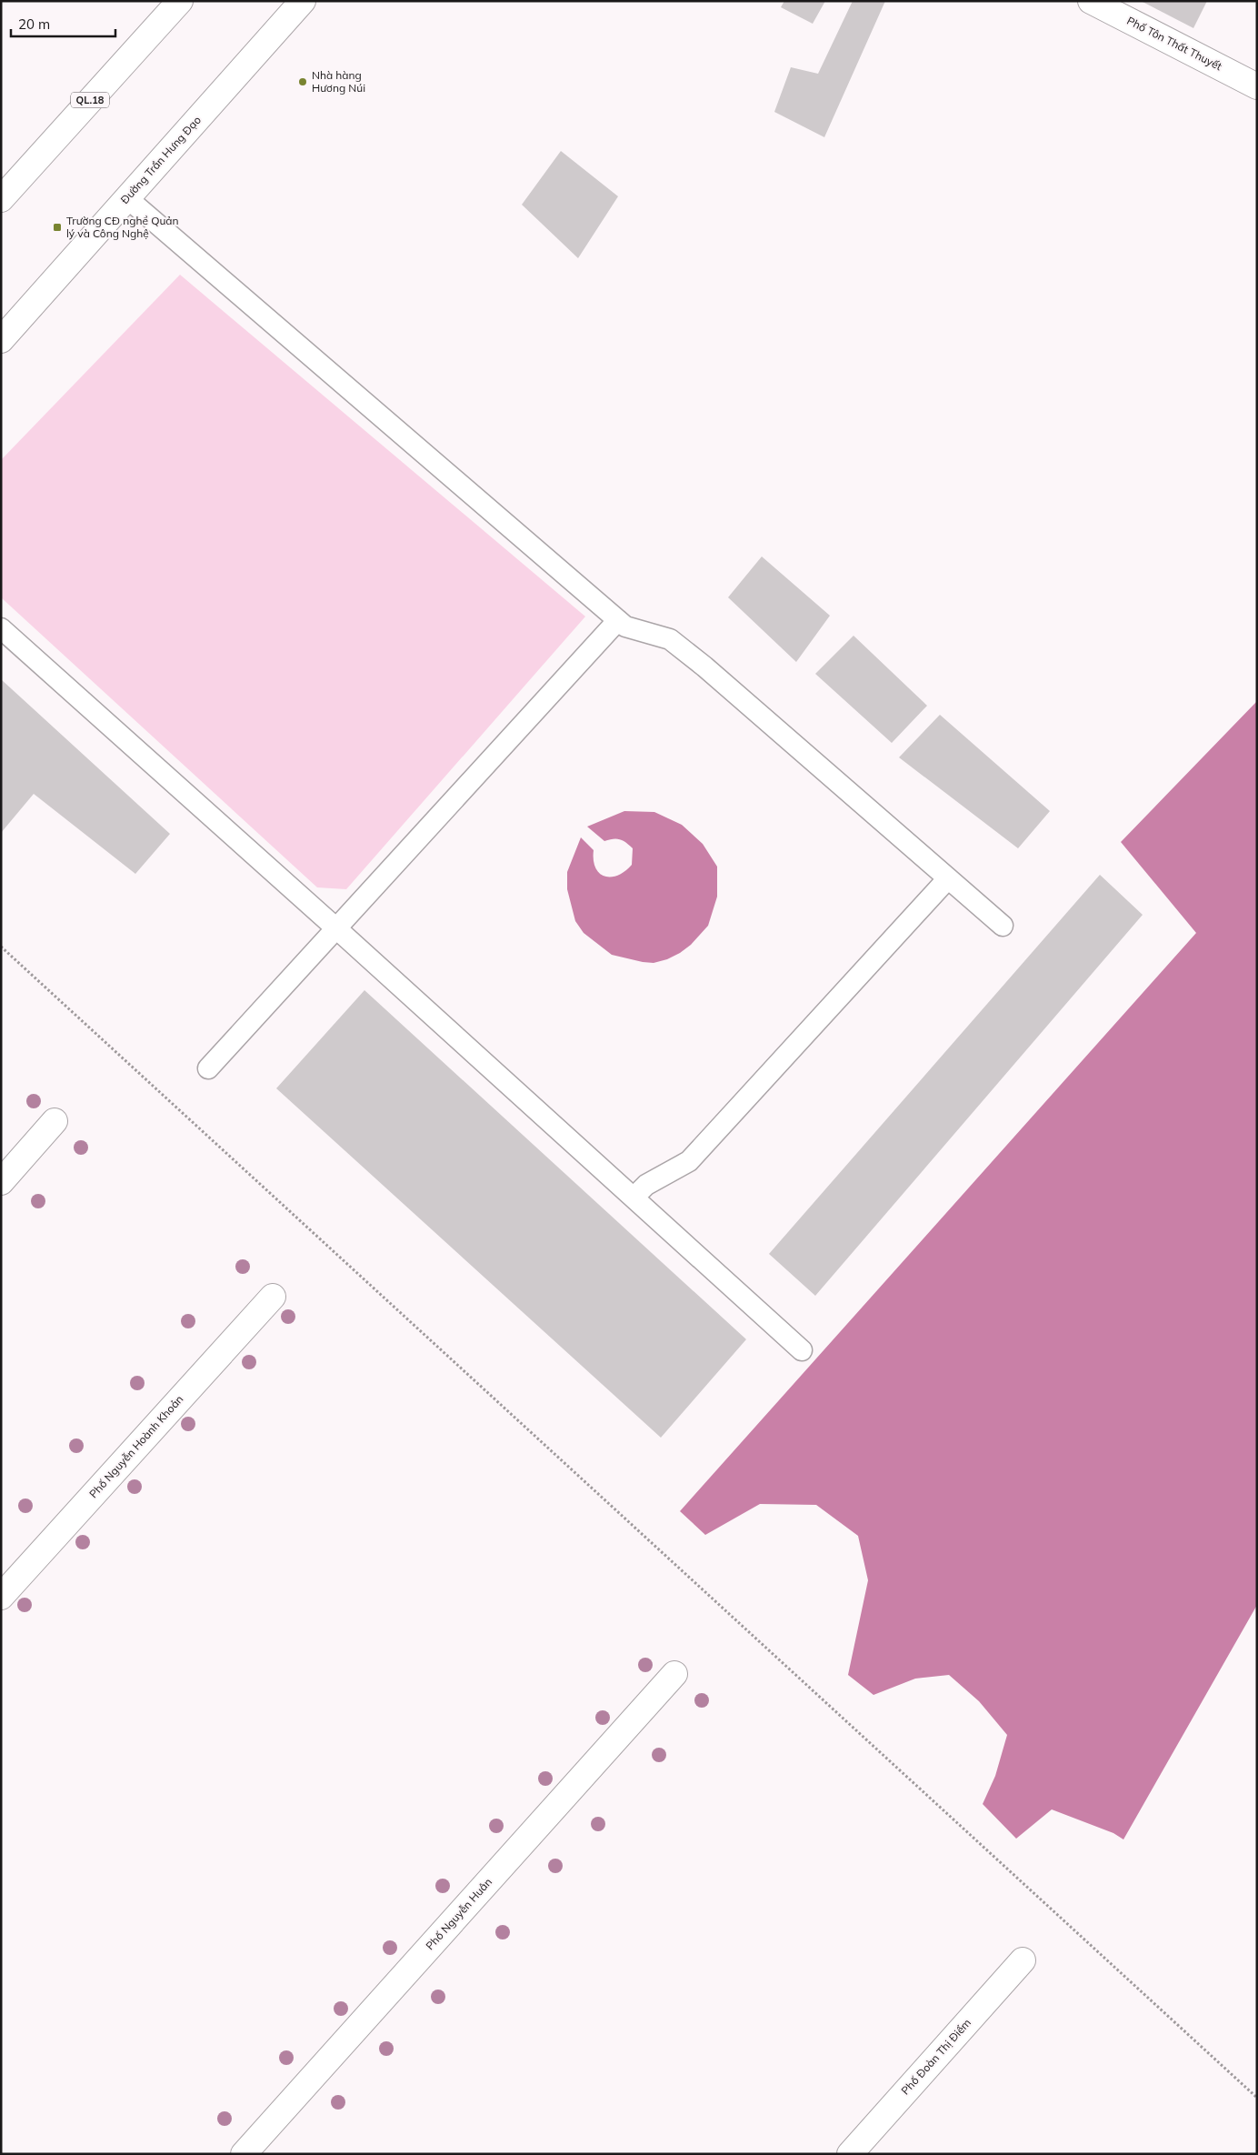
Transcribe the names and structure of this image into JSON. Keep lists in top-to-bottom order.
{
  "streets": {
    "main road": [
      "Phố Tôn Thất Thuyết",
      "QL.18",
      "Đường Trần Hưng Đạo",
      "Phố Nguyễn Hoành Khoản",
      "Phố Nguyễn Huân",
      "Phố Đoàn Thị Điểm"
    ]
  },
  "places": {
    "other": ["Nhà hàng Hương Núi"],
    "transit": ["Trường CĐ nghề Quản lý và Công Nghệ"]
  },
  "scale_bar": "20 m"
}
